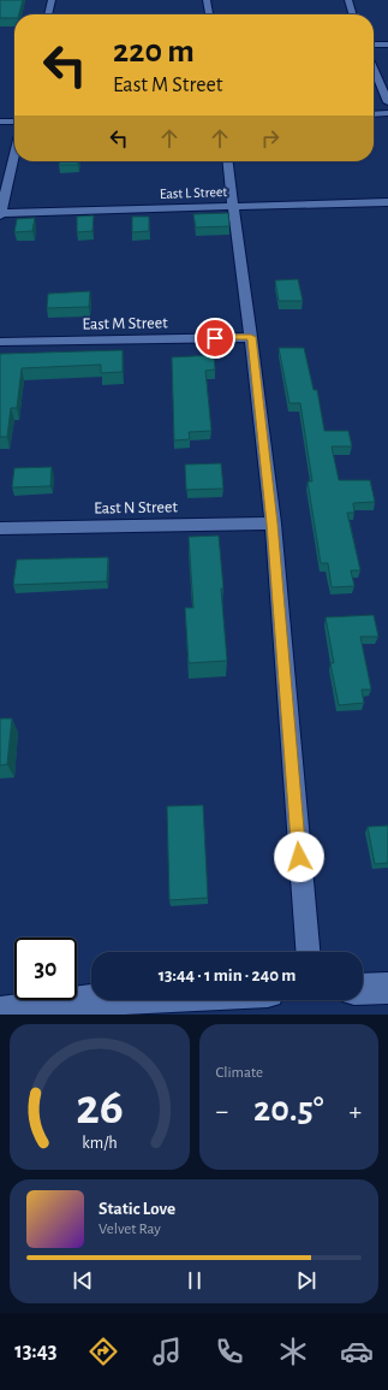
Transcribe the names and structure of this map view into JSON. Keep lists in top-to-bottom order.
{
  "streets": {
    "street": ["East L Street", "East M Street", "East N Street"]
  },
  "page": {
    "turn": ["220 m", "East M Street"],
    "limit": "30",
    "trip": "13:44 · 1 min · 240 m",
    "tile": "Climate",
    "heat": ["−", "20.5°", "+"],
    "song": ["Static Love", "Velvet Ray"],
    "tabs": "13:43",
    "gauge": ["26", "km/h"]
  }
}
